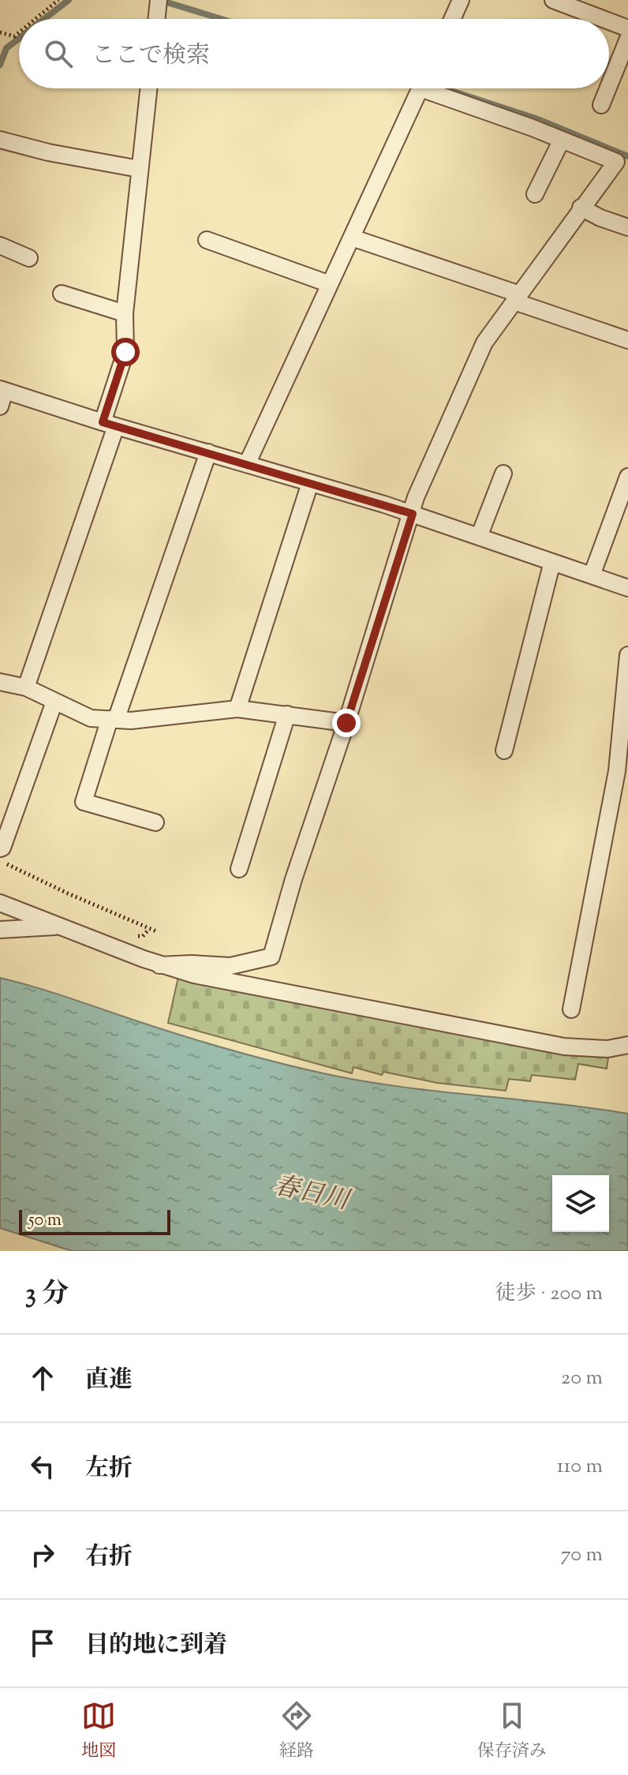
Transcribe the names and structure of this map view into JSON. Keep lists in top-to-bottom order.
{
  "water": ["春日川"],
  "scale_bar": "50 m",
  "page": {
    "search": "ここで検索",
    "scale": "50 m",
    "heading": ["3 分", "徒歩 · 200 m"],
    "list": [
      ["直進", "20 m"],
      ["左折", "110 m"],
      ["右折", "70 m"],
      "目的地に到着"
    ],
    "nav": ["地図", "経路", "保存済み"]
  }
}
